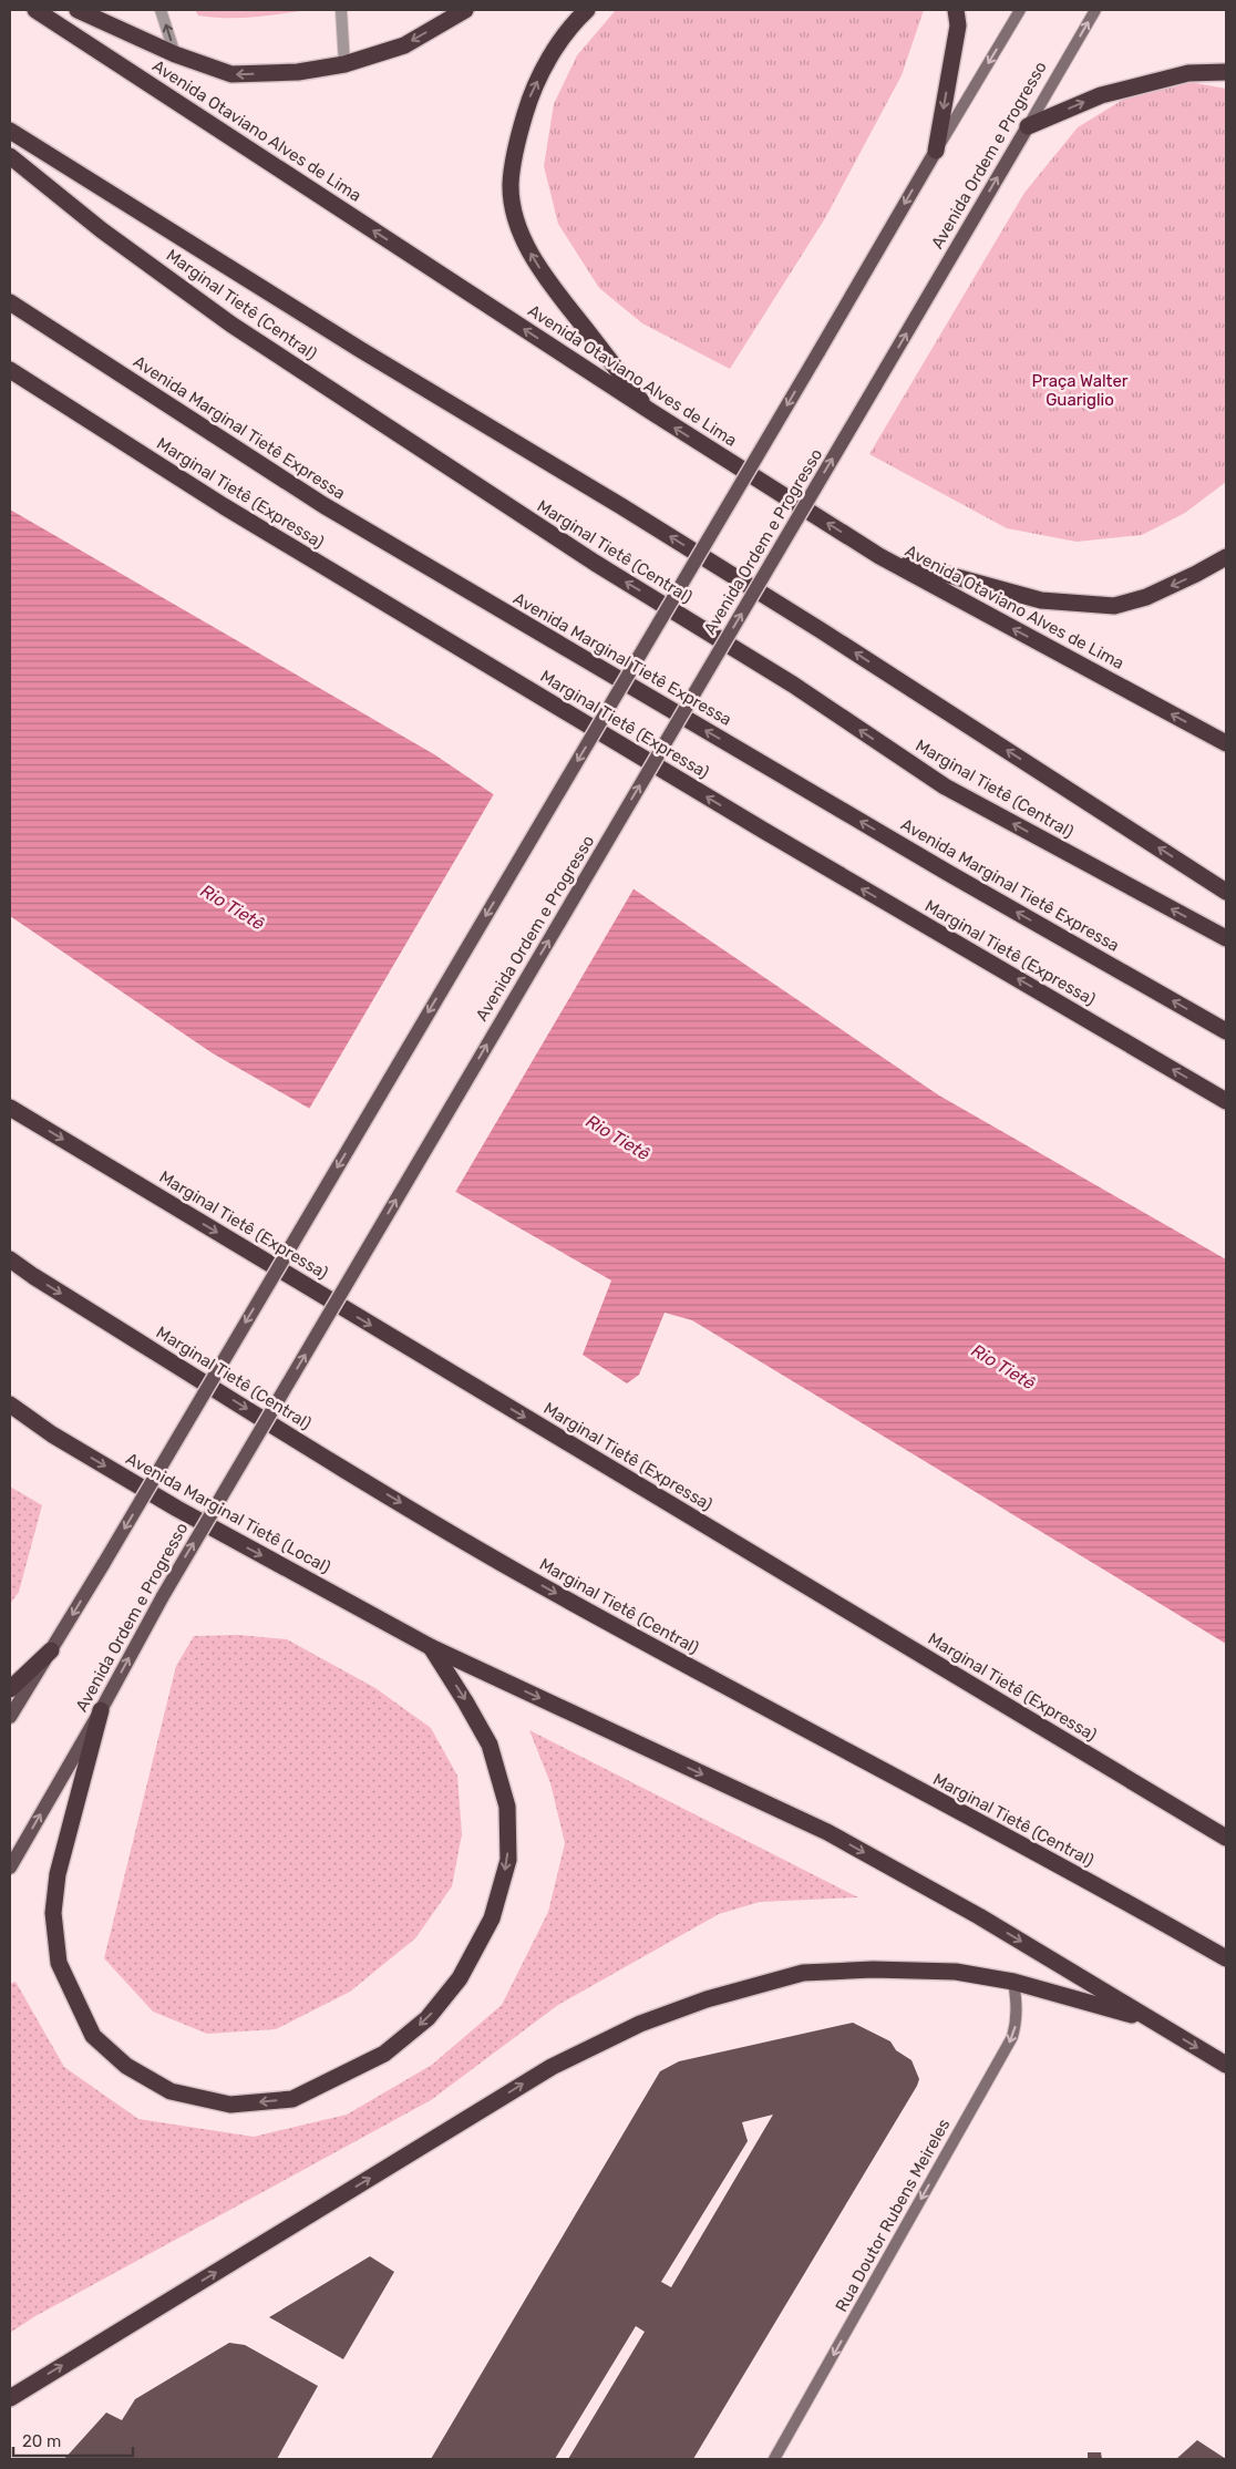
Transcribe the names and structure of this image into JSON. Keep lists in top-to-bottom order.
{
  "streets": {
    "highway": [
      "Avenida Otaviano Alves de Lima",
      "Marginal Tietê (Central)",
      "Avenida Marginal Tietê Expressa",
      "Marginal Tietê (Expressa)",
      "Avenida Marginal Tietê (Local)"
    ],
    "main road": ["Avenida Ordem e Progresso"],
    "street": ["Rua Doutor Rubens Meireles"]
  },
  "one_way": ["Avenida Ordem e Progresso", "Avenida Marginal Tietê (Local)", "Rua Doutor Rubens Meireles"],
  "water": ["Rio Tietê"],
  "parks": ["Praça Walter Guariglio"],
  "scale_bar": "20 m"
}
